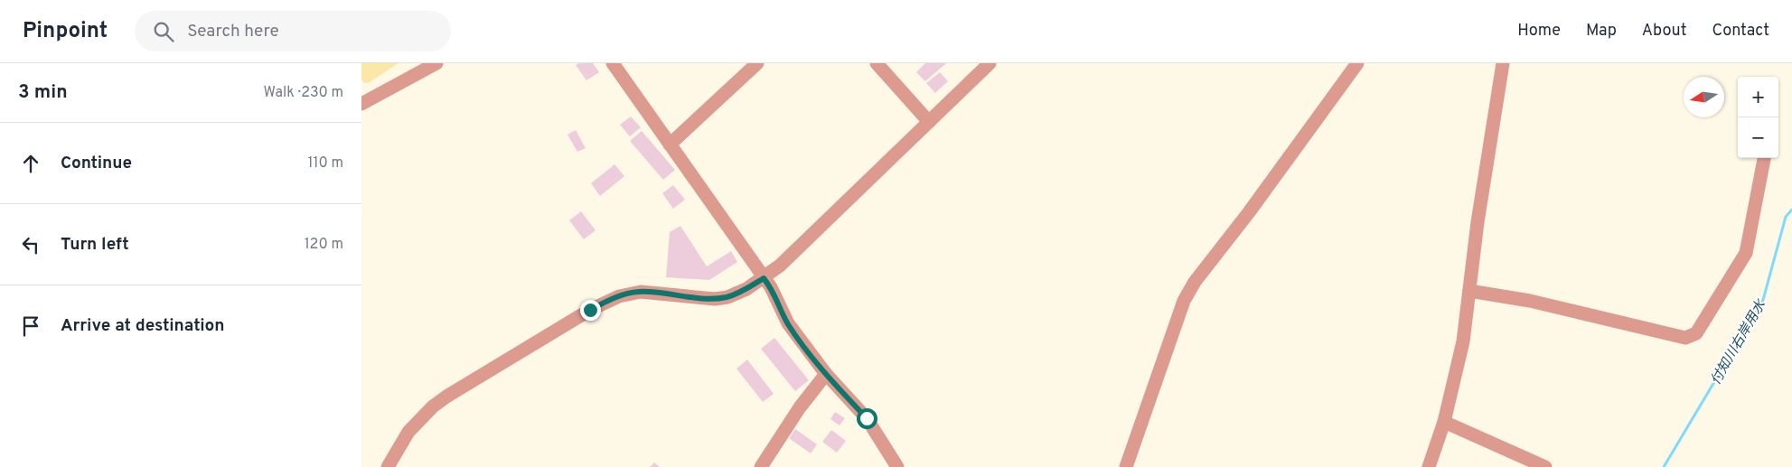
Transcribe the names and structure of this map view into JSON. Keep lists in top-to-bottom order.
{
  "water": ["付知川右岸用水"],
  "north": "left",
  "page": {
    "header": "Pinpoint",
    "search": "Search here",
    "nav": [
      "Home",
      "Map",
      "About",
      "Contact"
    ],
    "heading": ["3 min", "Walk · 230 m"],
    "map_buttons": ["+", "−"],
    "list": [
      ["Continue", "110 m"],
      ["Turn left", "120 m"],
      "Arrive at destination"
    ]
  }
}
